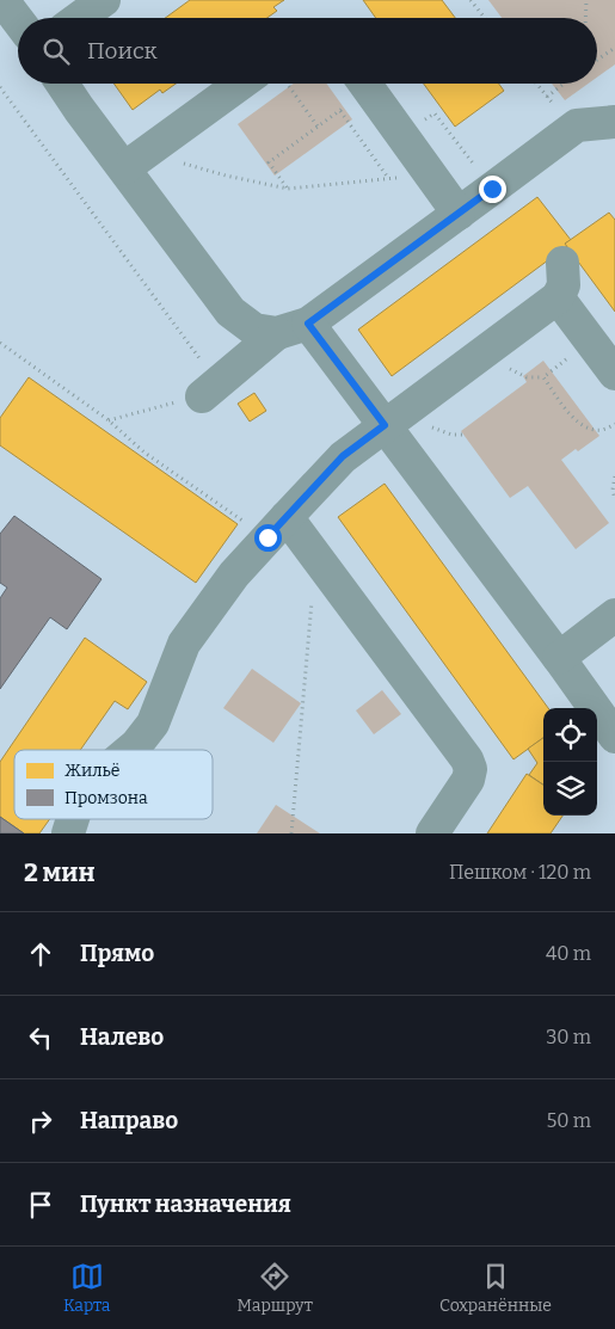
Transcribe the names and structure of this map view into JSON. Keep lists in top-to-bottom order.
{
  "legend": ["Жильё", "Промзона"],
  "page": {
    "search": "Поиск",
    "heading": ["2 мин", "Пешком · 120 m"],
    "list": [
      ["Прямо", "40 m"],
      ["Налево", "30 m"],
      ["Направо", "50 m"],
      "Пункт назначения"
    ],
    "nav": ["Карта", "Маршрут", "Сохранённые"]
  }
}
